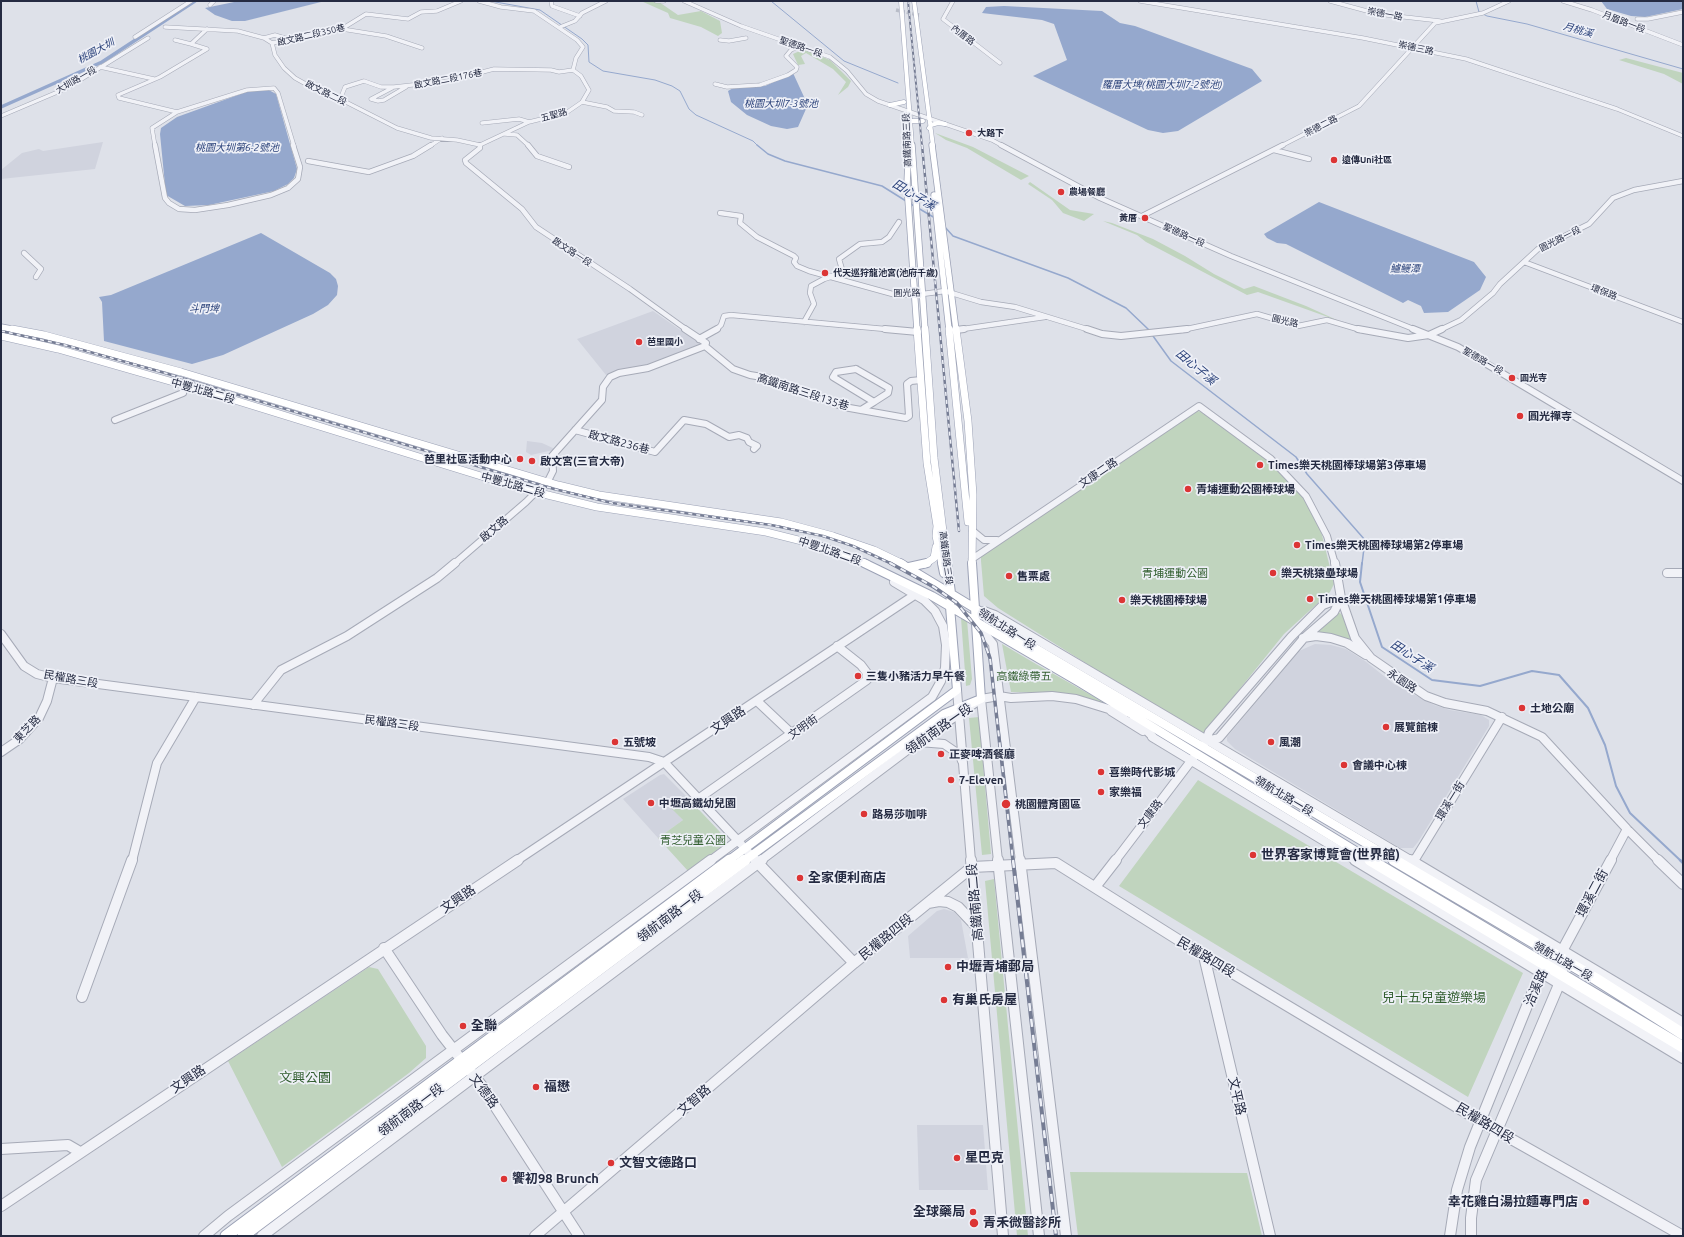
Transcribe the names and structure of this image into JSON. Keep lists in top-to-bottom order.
{
  "streets": {
    "main road": [
      "高鐵南路三段",
      "中豐北路二段",
      "領航北路一段",
      "領航南路一段",
      "高鐵南路二段"
    ],
    "street": [
      "崇德一路",
      "月眉路一段",
      "啟文路二段350巷",
      "內厝路",
      "聖德路一段",
      "崇德三路",
      "啟文路二段176巷",
      "大圳路一段",
      "啟文路二段",
      "五聖路",
      "崇德二路",
      "圓光路一段",
      "啟文路一段",
      "環保路",
      "圓光路",
      "高鐵南路三段135巷",
      "啟文路236巷",
      "文康二路",
      "啟文路",
      "民權路三段",
      "永園路",
      "文興路",
      "文明街",
      "東芝路",
      "環溪一街",
      "文康路",
      "環溪二街",
      "民權路四段",
      "洽溪路",
      "文德路",
      "文平路",
      "文智路"
    ]
  },
  "crossings": [
    ["崇德一路", "崇德二路"],
    ["啟文路二段350巷", "啟文路二段"],
    ["聖德路一段", "崇德二路"],
    ["聖德路一段", "高鐵南路三段"],
    ["聖德路一段", "圓光路一段"],
    ["聖德路一段", "圓光路"],
    ["崇德三路", "崇德二路"],
    ["啟文路二段176巷", "啟文路二段"],
    ["啟文路二段", "五聖路"],
    ["啟文路二段", "啟文路一段"],
    ["五聖路", "啟文路一段"],
    ["高鐵南路三段", "圓光路"],
    ["高鐵南路三段", "中豐北路二段"],
    ["高鐵南路三段", "高鐵南路三段135巷"],
    ["高鐵南路三段", "文康二路"],
    ["高鐵南路三段", "領航北路一段"],
    ["高鐵南路三段", "高鐵南路二段"],
    ["圓光路一段", "環保路"],
    ["圓光路一段", "圓光路"],
    ["啟文路一段", "高鐵南路三段135巷"],
    ["啟文路一段", "啟文路"],
    ["中豐北路二段", "啟文路"],
    ["中豐北路二段", "領航北路一段"],
    ["中豐北路二段", "高鐵南路二段"],
    ["高鐵南路三段135巷", "啟文路"],
    ["啟文路236巷", "啟文路"],
    ["文康二路", "永園路"],
    ["啟文路", "民權路三段"],
    ["領航北路一段", "環溪一街"],
    ["領航北路一段", "文康路"],
    ["領航北路一段", "環溪二街"],
    ["領航北路一段", "洽溪路"],
    ["民權路三段", "文興路"],
    ["民權路三段", "東芝路"],
    ["永園路", "環溪一街"],
    ["永園路", "文康路"],
    ["永園路", "環溪二街"],
    ["文興路", "文明街"],
    ["文興路", "文德路"],
    ["領航南路一段", "高鐵南路二段"],
    ["領航南路一段", "民權路四段"],
    ["領航南路一段", "文德路"],
    ["文康路", "民權路四段"],
    ["環溪二街", "洽溪路"],
    ["高鐵南路二段", "民權路四段"],
    ["民權路四段", "洽溪路"],
    ["民權路四段", "文平路"],
    ["民權路四段", "文智路"],
    ["文德路", "文智路"]
  ],
  "water": [
    "月桃溪",
    "桃園大圳",
    "羅厝大埤(桃園大圳7-2號池)",
    "桃園大圳7-3號池",
    "桃園大圳第6-2號池",
    "田心子溪",
    "鱸鰻潭",
    "斗門埤"
  ],
  "parks": [
    "青埔運動公園",
    "高鐵綠帶五",
    "青芝兒童公園",
    "兒十五兒童遊樂場",
    "文興公園"
  ],
  "places": [
    "大路下",
    "遠傳Uni社區",
    "農場餐廳",
    "黃厝",
    "代天巡狩龍池宮(池府千歲)",
    "芭里國小",
    "圓光寺",
    "圓光禪寺",
    "芭里社區活動中心",
    "啟文宮(三官大帝)",
    "Times樂天桃園棒球場第3停車場",
    "青埔運動公園棒球場",
    "Times樂天桃園棒球場第2停車場",
    "樂天桃猿壘球場",
    "售票處",
    "Times樂天桃園棒球場第1停車場",
    "樂天桃園棒球場",
    "三隻小豬活力早午餐",
    "土地公廟",
    "展覽館棟",
    "五號坡",
    "風潮",
    "正麥啤酒餐廳",
    "會議中心棟",
    "喜樂時代影城",
    "7-Eleven",
    "家樂福",
    "中壢高鐵幼兒園",
    "桃園體育園區",
    "路易莎咖啡",
    "世界客家博覽會(世界館)",
    "全家便利商店",
    "中壢青埔郵局",
    "有巢氏房屋",
    "全聯",
    "福懋",
    "星巴克",
    "文智文德路口",
    "饗初98 Brunch",
    "幸花雞白湯拉麵專門店",
    "全球藥局",
    "青禾微醫診所"
  ]
}
